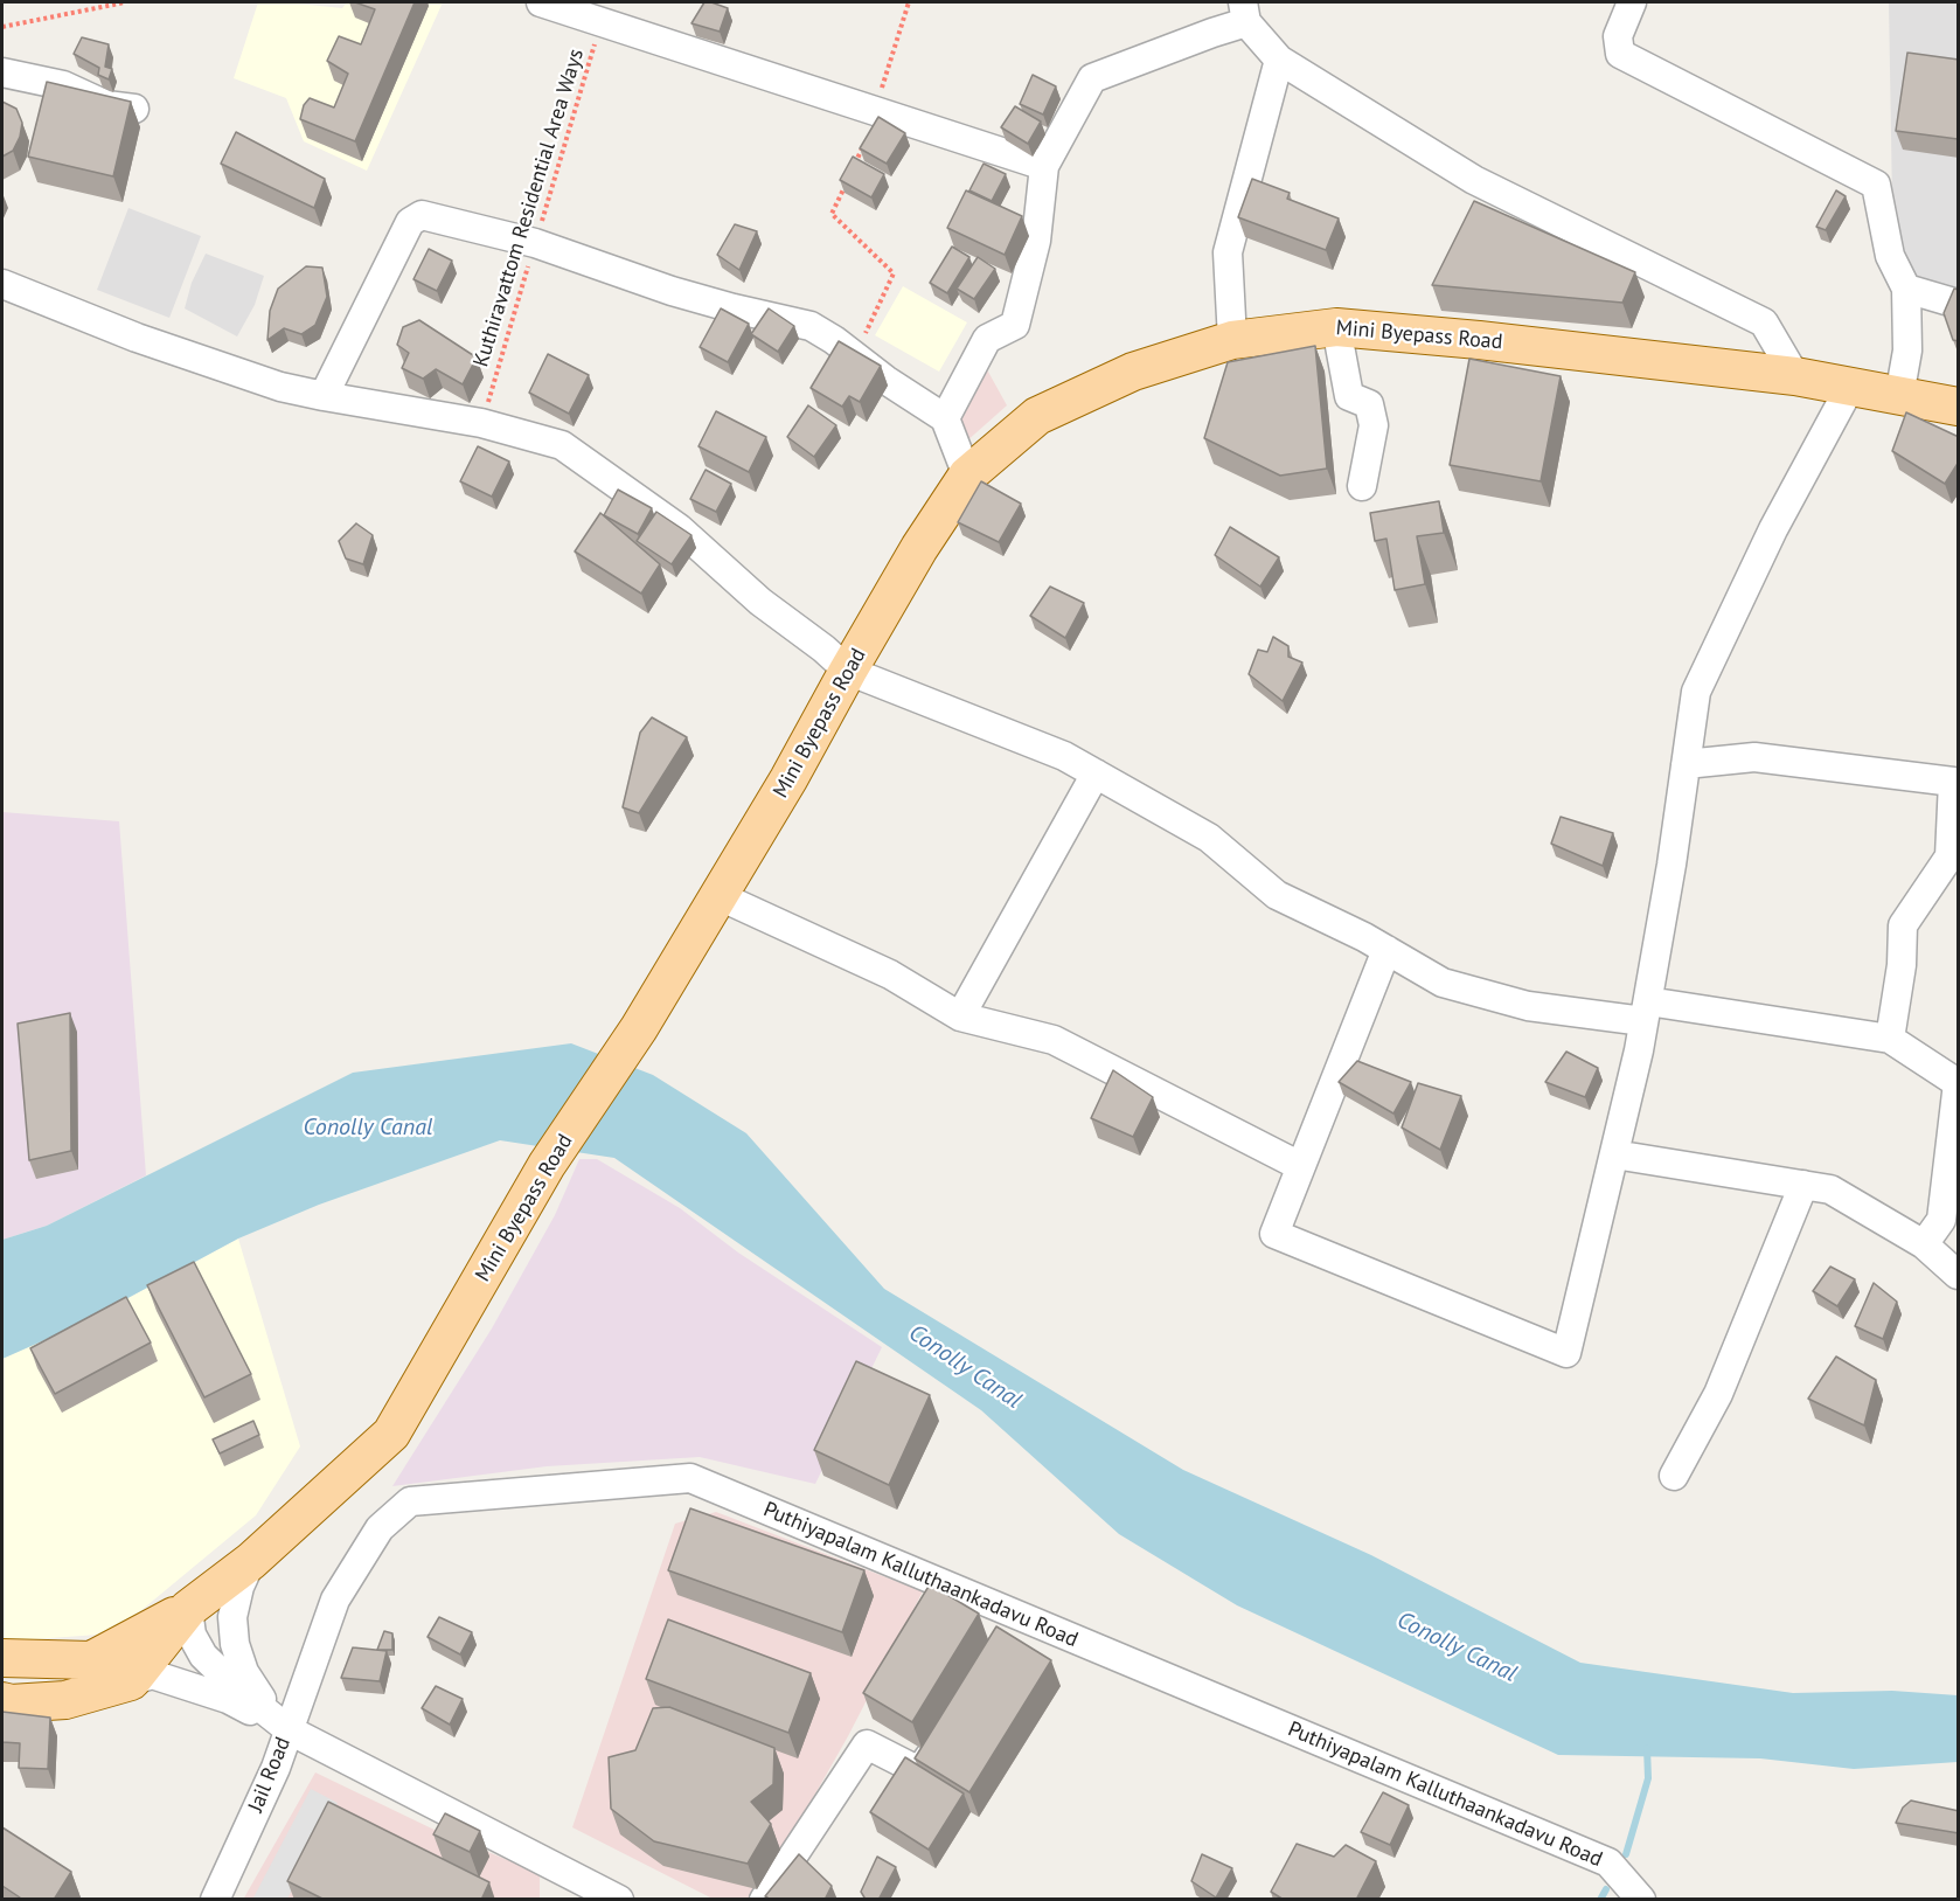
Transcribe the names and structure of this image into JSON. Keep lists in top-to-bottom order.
{
  "streets": {
    "main road": ["Mini Byepass Road"],
    "street": ["Puthiyapalam Kalluthaankadavu Road", "Jail Road"],
    "path": ["Kuthiravattom Residential Area Ways"]
  },
  "crossings": [
    ["Mini Byepass Road", "Jail Road"],
    ["Puthiyapalam Kalluthaankadavu Road", "Jail Road"]
  ],
  "water": ["Conolly Canal"]
}
